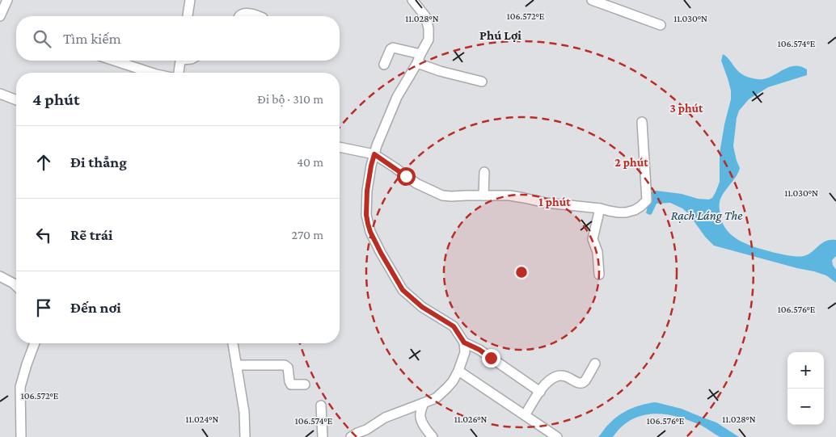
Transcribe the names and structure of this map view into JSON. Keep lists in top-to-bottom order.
{
  "districts": ["Phú Lợi"],
  "water": ["Rạch Láng The"],
  "page": {
    "search": "Tìm kiếm",
    "heading": ["4 phút", "Đi bộ · 310 m"],
    "list": [
      ["Đi thẳng", "40 m"],
      ["Rẽ trái", "270 m"],
      "Đến nơi"
    ],
    "map_buttons": ["+", "−"]
  },
  "coordinates": [
    "106.572°E",
    "11.028°N",
    "11.030°N",
    "106.574°E",
    "106.576°E",
    "11.024°N",
    "11.026°N"
  ],
  "rings": ["3 phút", "2 phút", "1 phút"]
}
